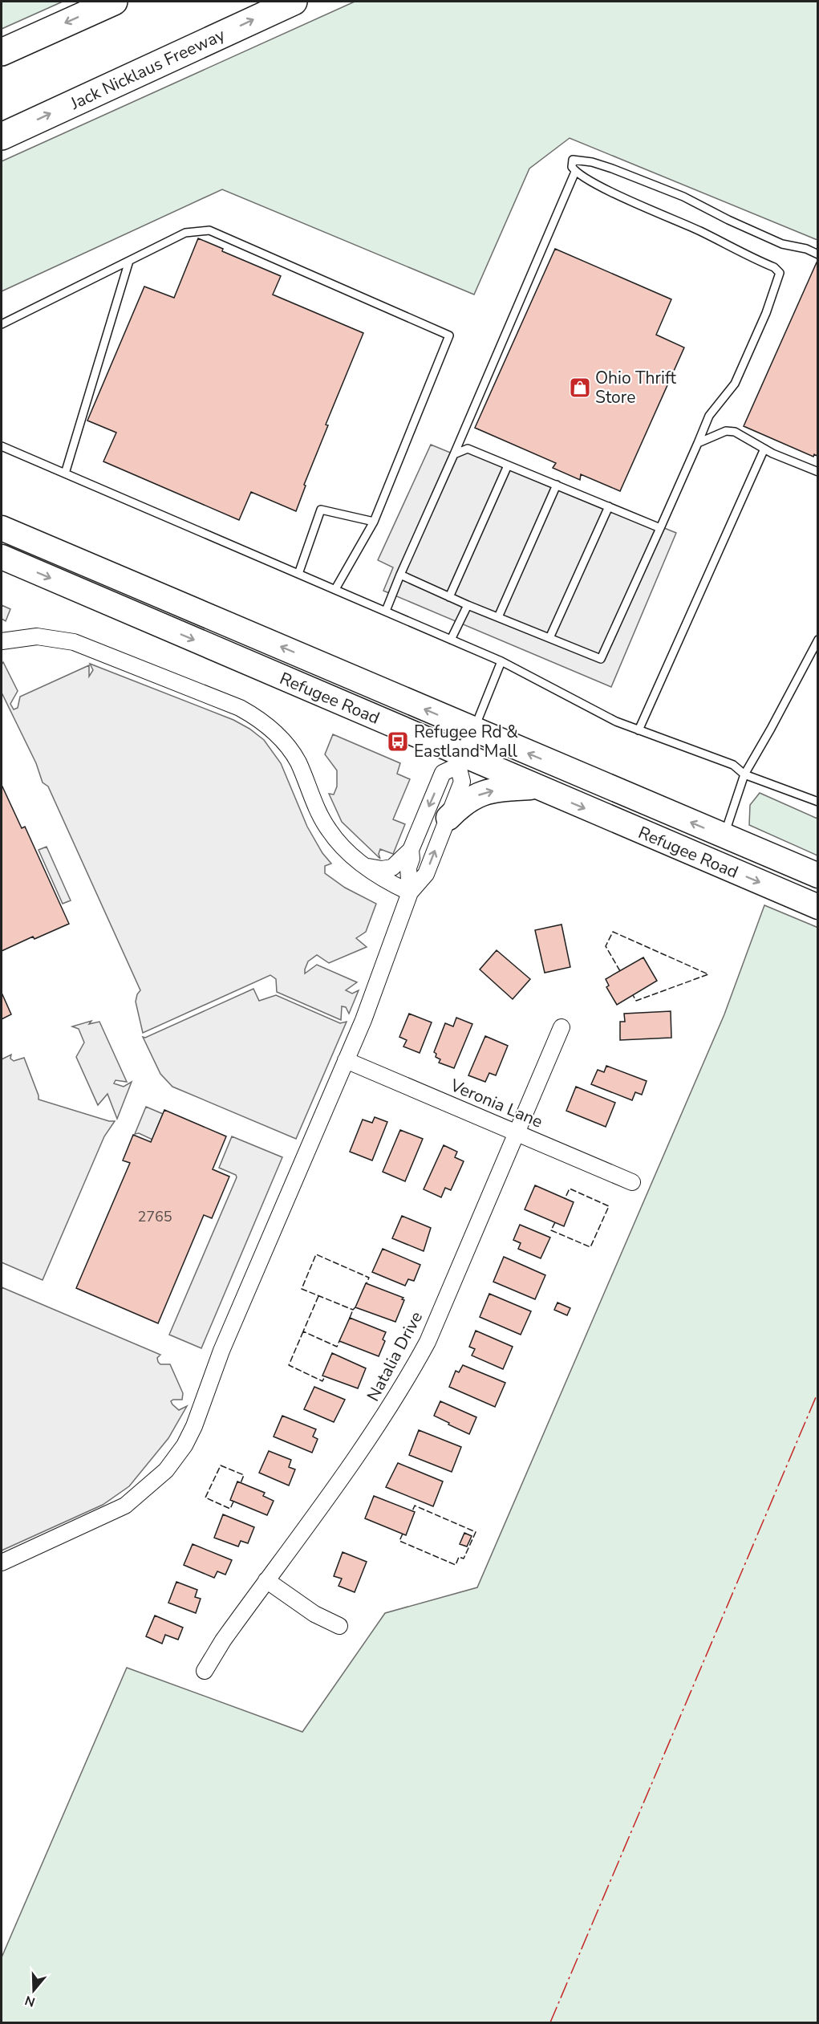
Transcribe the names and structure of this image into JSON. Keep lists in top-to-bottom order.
{
  "streets": {
    "highway": ["Jack Nicklaus Freeway"],
    "main road": ["Refugee Road"],
    "street": ["Veronia Lane", "Natalia Drive"]
  },
  "crossings": [
    ["Veronia Lane", "Natalia Drive"]
  ],
  "places": {
    "shop": ["Ohio Thrift Store"],
    "bus stop": ["Refugee Rd & Eastland Mall"]
  },
  "house_numbers": ["2765"],
  "north": "bottom"
}
